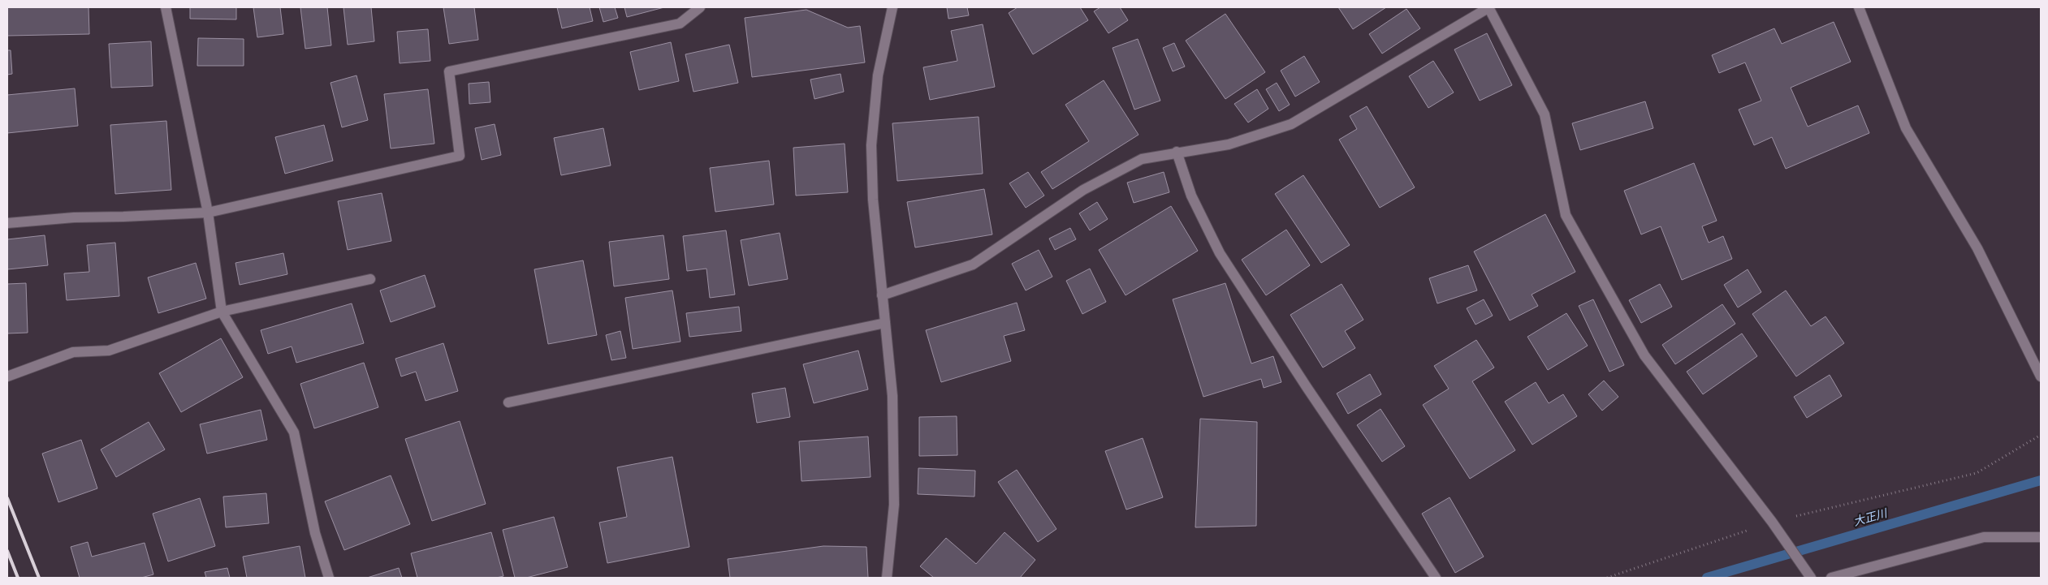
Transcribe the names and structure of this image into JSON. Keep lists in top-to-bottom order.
{
  "water": ["大正川"]
}
